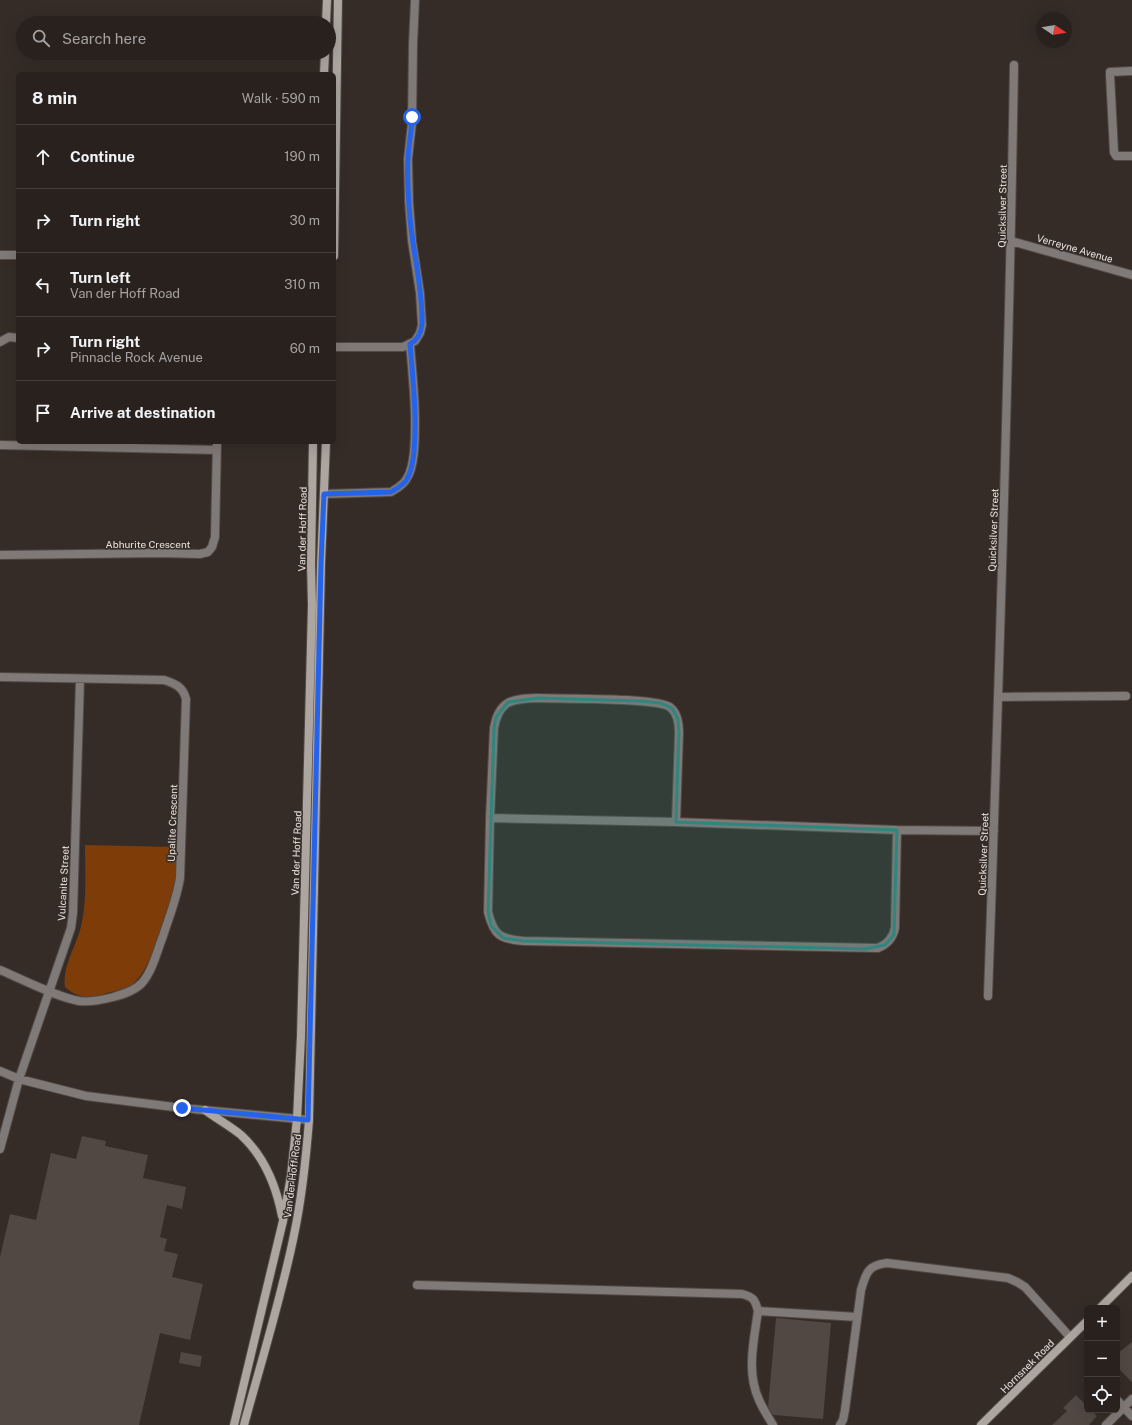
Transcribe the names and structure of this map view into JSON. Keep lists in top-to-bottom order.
{
  "streets": {
    "main road": ["Van der Hoff Road", "Hornsnek Road"],
    "street": [
      "Quicksilver Street",
      "Verreyne Avenue",
      "Abhurite Crescent",
      "Upalite Crescent",
      "Vulcanite Street"
    ]
  },
  "crossings": [
    ["Quicksilver Street", "Verreyne Avenue"],
    ["Upalite Crescent", "Vulcanite Street"]
  ],
  "north": "right",
  "page": {
    "search": "Search here",
    "heading": ["8 min", "Walk · 590 m"],
    "list": [
      ["Continue", "190 m"],
      ["Turn right", "30 m"],
      ["Turn left", "Van der Hoff Road", "310 m"],
      ["Turn right", "Pinnacle Rock Avenue", "60 m"],
      "Arrive at destination"
    ],
    "map_buttons": ["+", "−"]
  }
}
